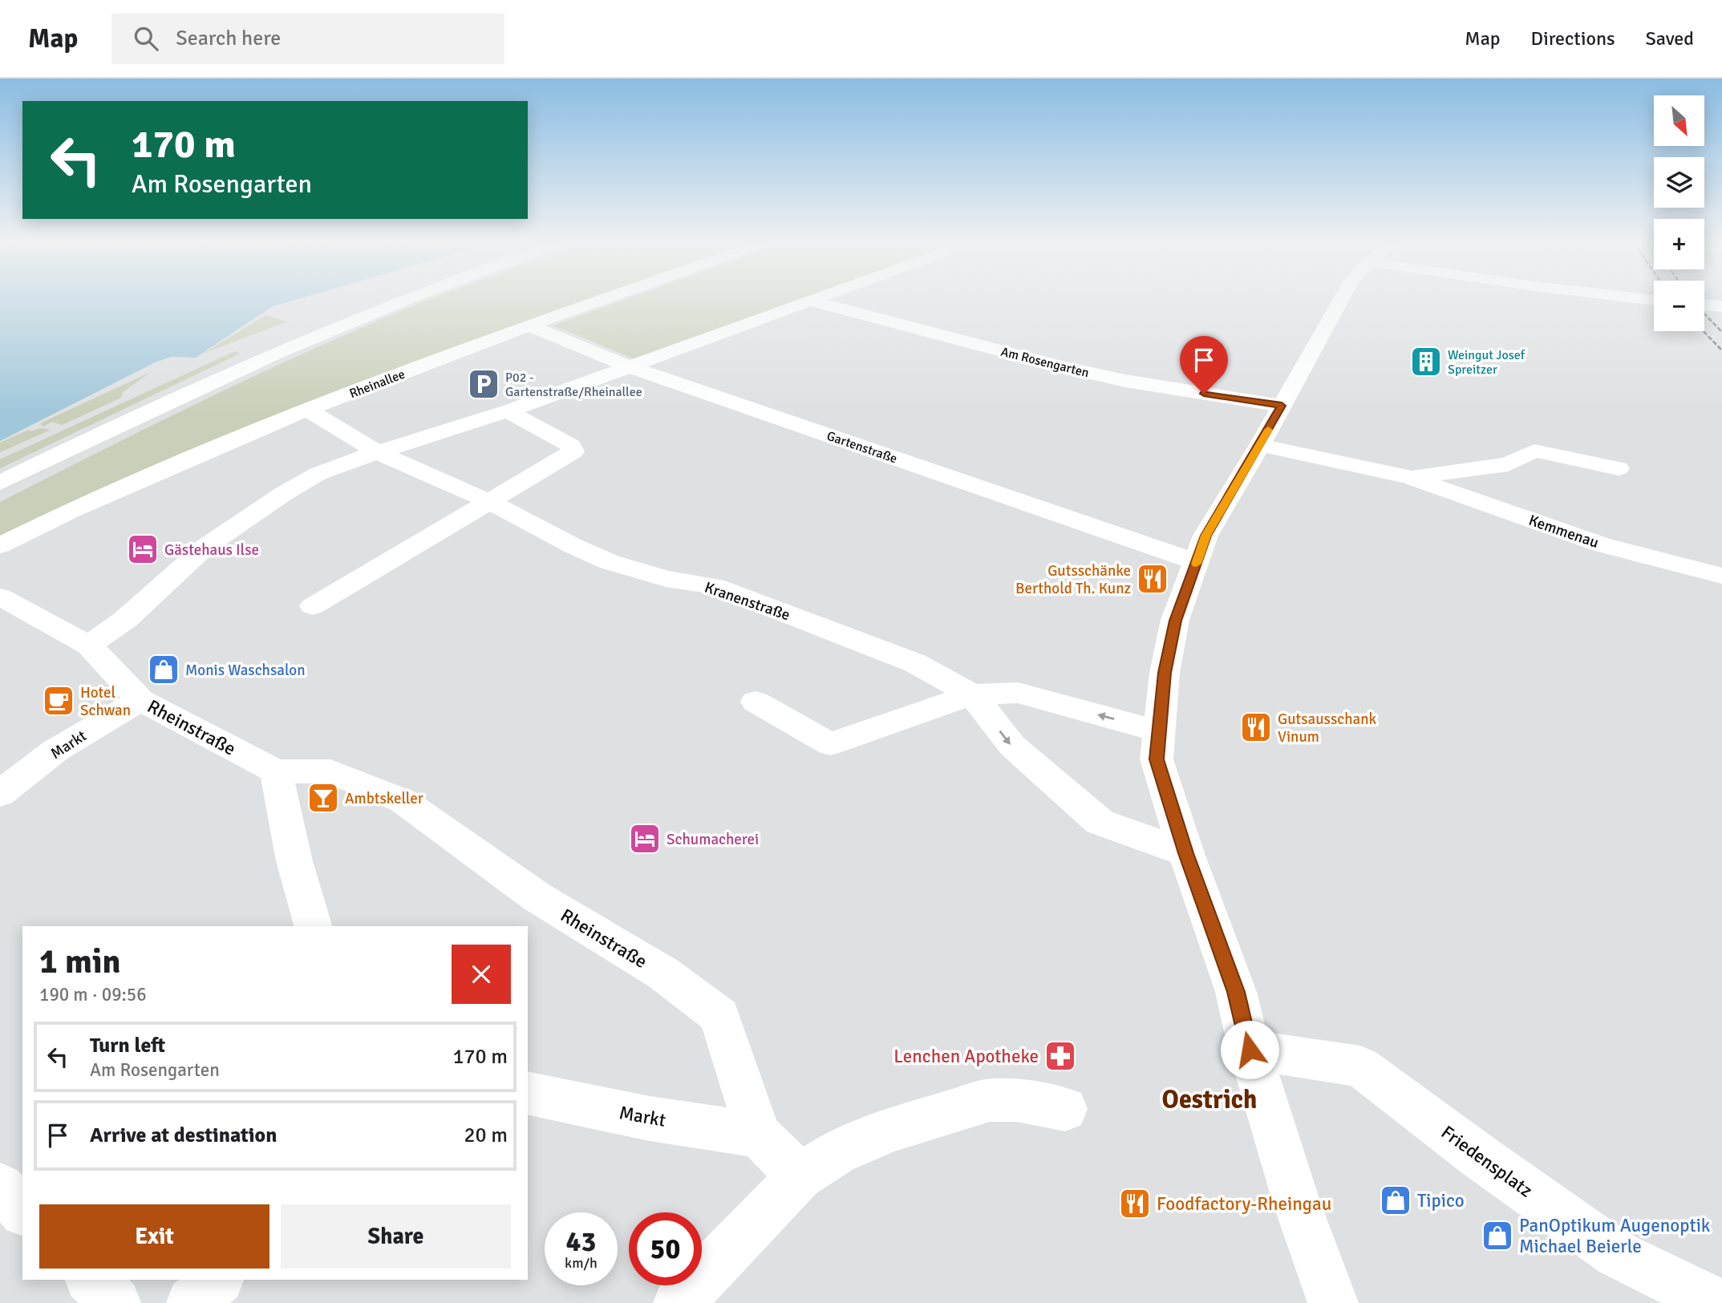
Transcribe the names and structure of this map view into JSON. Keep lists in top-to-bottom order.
{
  "streets": {
    "street": [
      "Am Rosengarten",
      "Rheinallee",
      "Gartenstraße",
      "Kemmenau",
      "Kranenstraße",
      "Rheinstraße",
      "Markt",
      "Friedensplatz"
    ]
  },
  "crossings": [
    ["Rheinallee", "Gartenstraße"],
    ["Rheinallee", "Kranenstraße"],
    ["Rheinstraße", "Markt"]
  ],
  "districts": ["Oestrich"],
  "places": {
    "building": ["Weingut Josef Spreitzer"],
    "parking": ["P02 - Gartenstraße/Rheinallee"],
    "hotel": ["Gästehaus Ilse", "Schumacherei"],
    "restaurant": ["Gutsschänke Berthold Th. Kunz", "Gutsausschank Vinum", "Foodfactory-Rheingau"],
    "shop": ["Monis Waschsalon", "Tipico", "PanOptikum Augenoptik Michael Beierle"],
    "cafe": ["Hotel Schwan"],
    "bar": ["Ambtskeller"],
    "pharmacy": ["Lenchen Apotheke"]
  },
  "north": "bottom right",
  "page": {
    "header": "Map",
    "search": "Search here",
    "nav": ["Map", "Directions", "Saved"],
    "map_buttons": ["+", "−"],
    "turn": ["170 m", "Am Rosengarten"],
    "heading": ["1 min", "190 m · 09:56"],
    "list": [
      {
        "name": "Turn left",
        "note": "Am Rosengarten",
        "value": "170 m"
      },
      {
        "name": "Arrive at destination",
        "value": "20 m"
      }
    ],
    "buttons": ["Exit", "Share"],
    "speed": "43 km/h",
    "limit": "50"
  }
}
